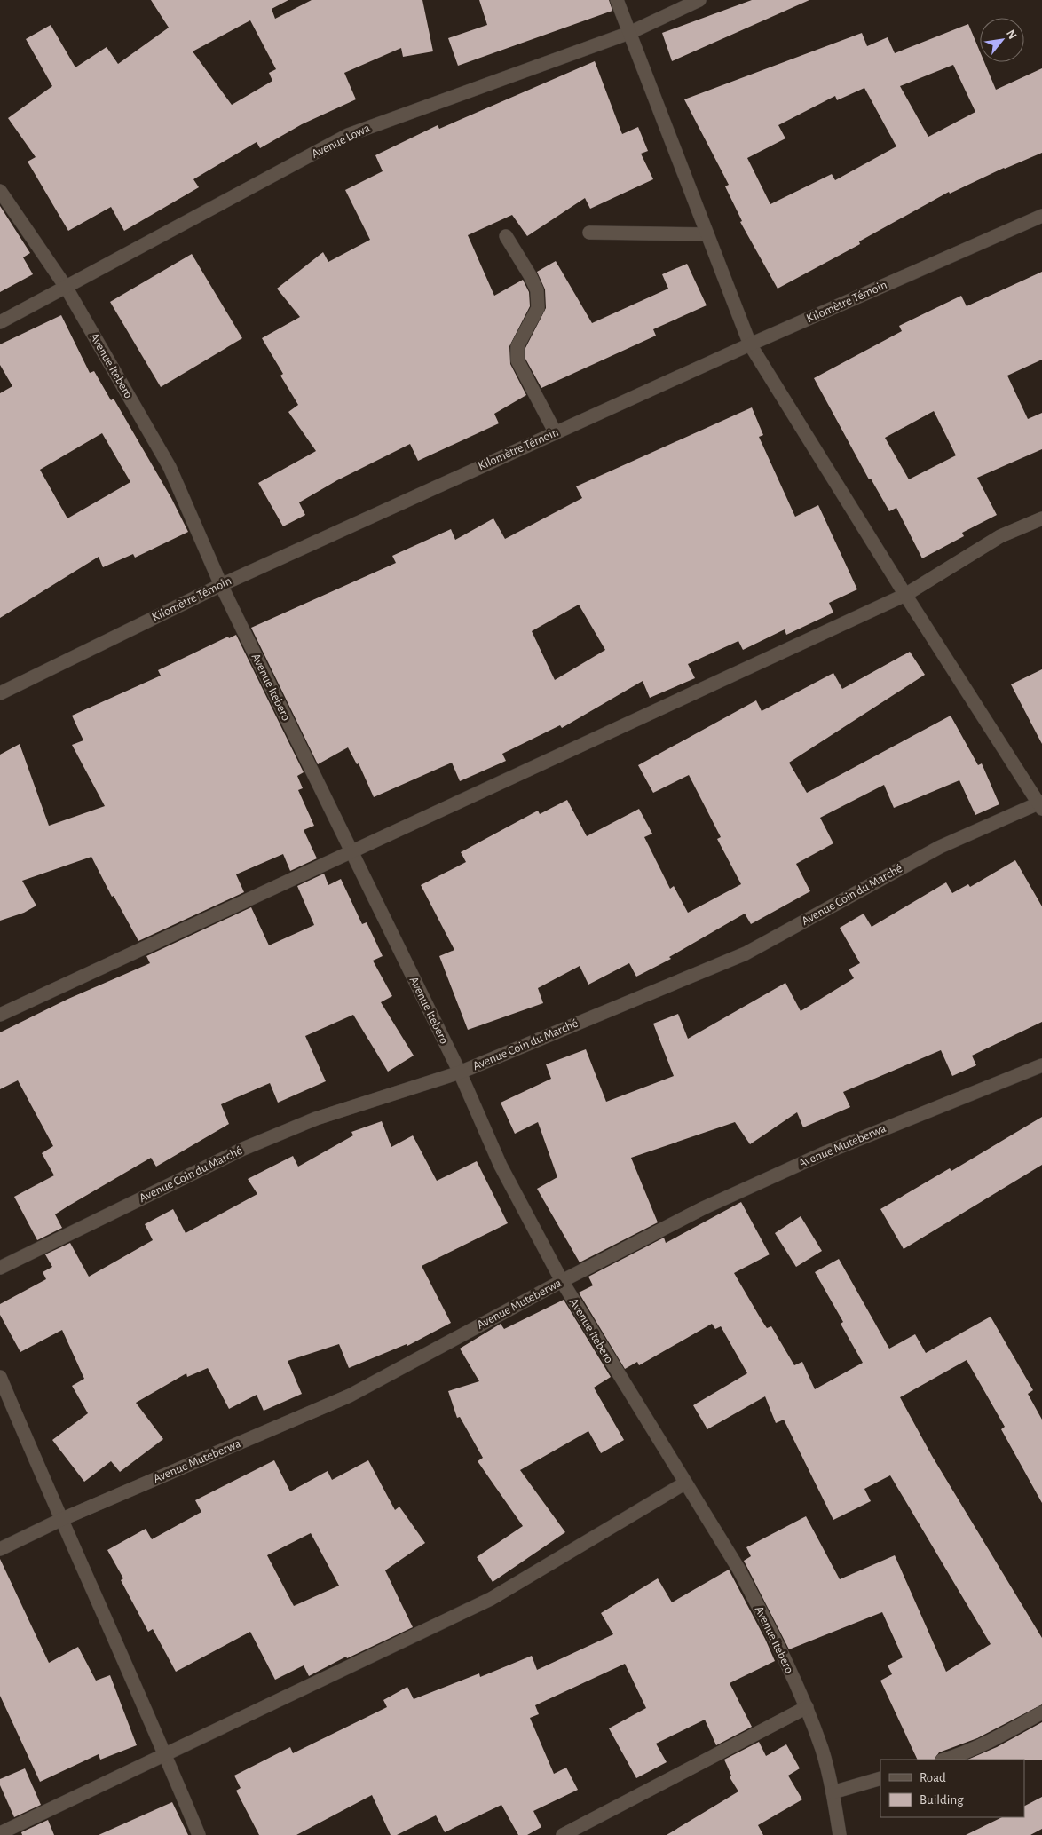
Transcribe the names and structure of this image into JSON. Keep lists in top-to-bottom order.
{
  "streets": {
    "street": [
      "Avenue Lowa",
      "Kilomètre Témoin",
      "Avenue Itebero",
      "Avenue Coin du Marché",
      "Avenue Muteberwa"
    ]
  },
  "crossings": [
    ["Avenue Lowa", "Avenue Itebero"],
    ["Kilomètre Témoin", "Avenue Itebero"],
    ["Avenue Itebero", "Avenue Coin du Marché"],
    ["Avenue Itebero", "Avenue Muteberwa"]
  ],
  "legend": ["Road", "Building"],
  "north": "top right"
}
